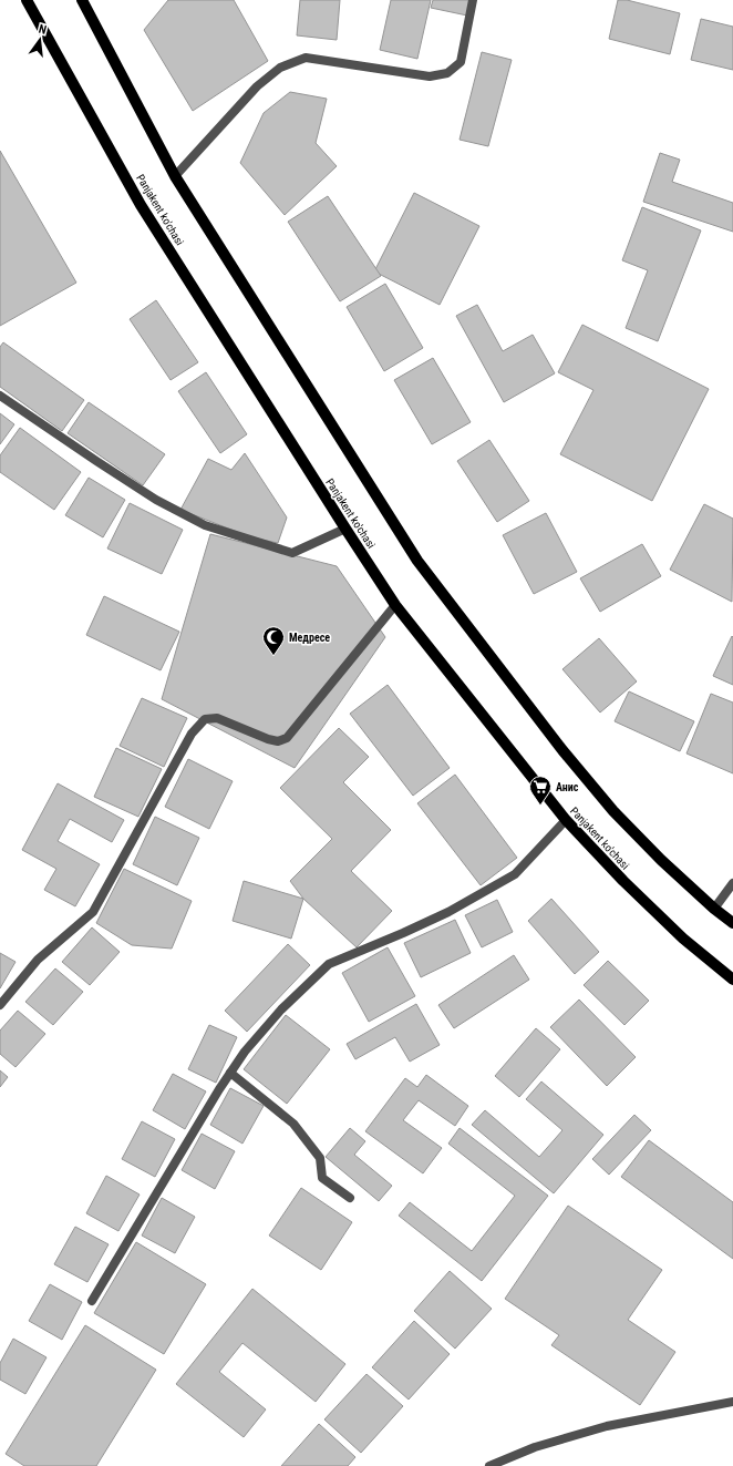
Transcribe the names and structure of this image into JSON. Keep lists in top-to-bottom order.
{
  "streets": {
    "main road": ["Panjakent ko'chasi"]
  },
  "places": {
    "mosque": ["Медресе"],
    "supermarket": ["Анис"]
  },
  "north": "top"
}
